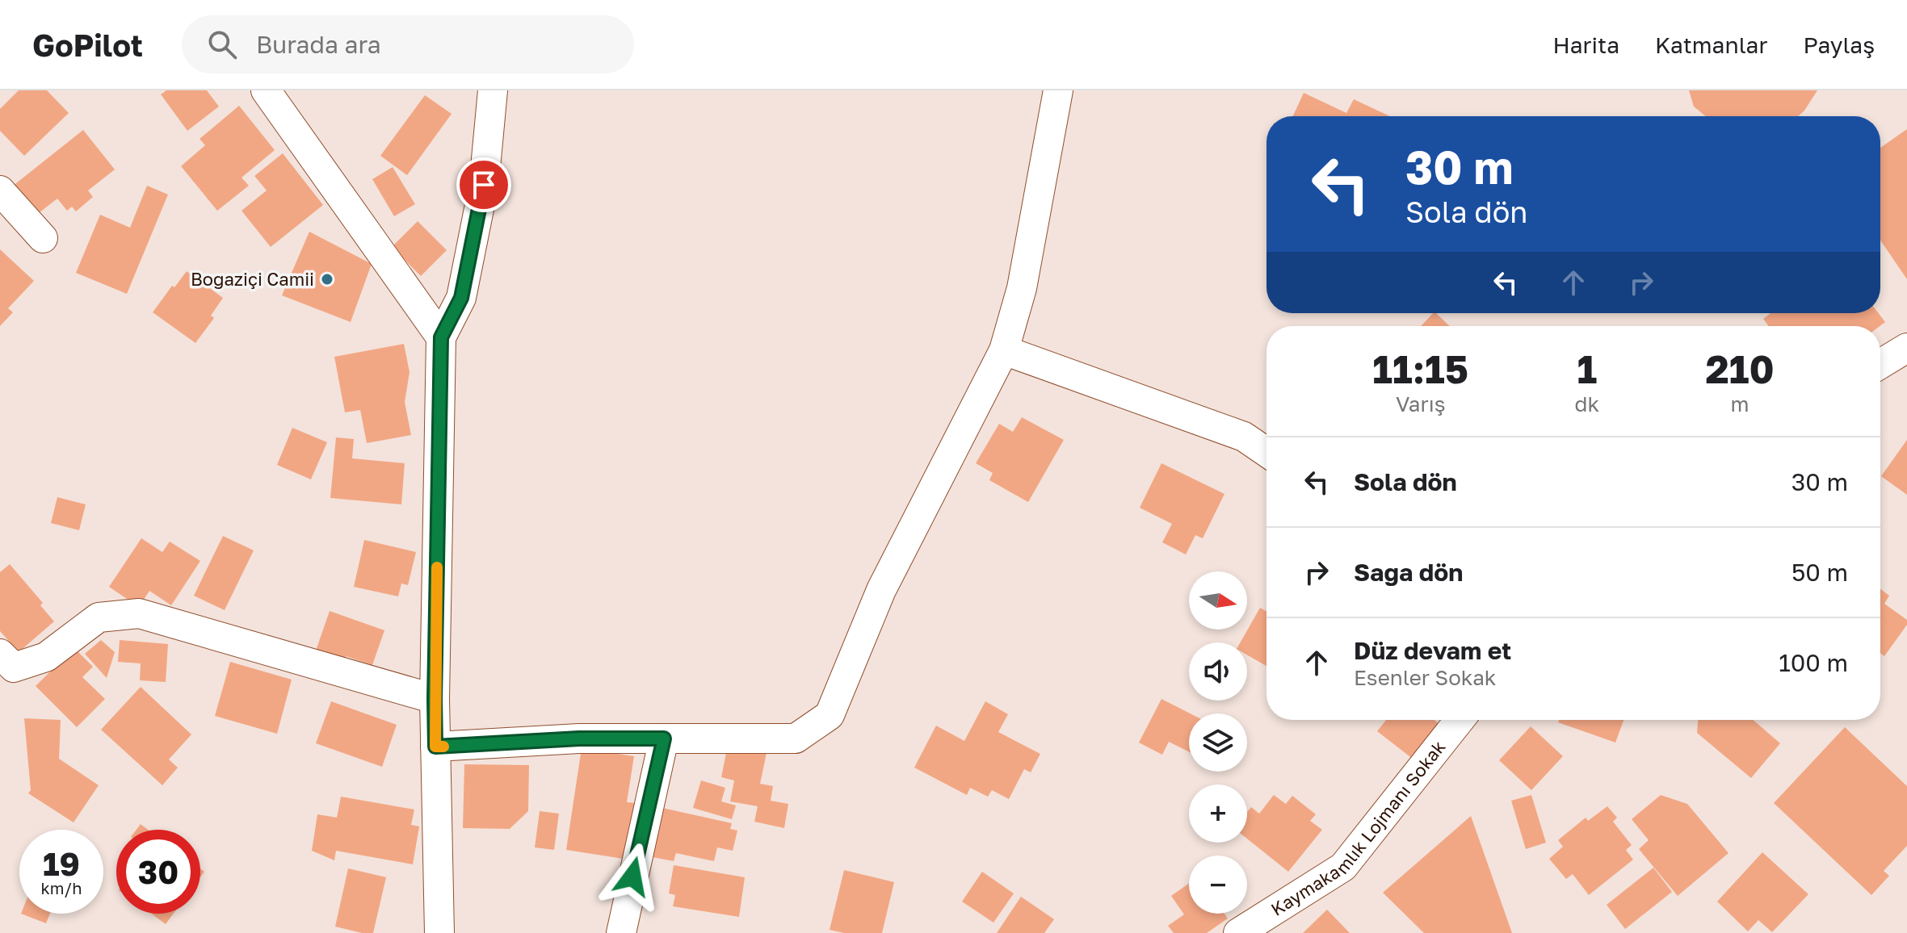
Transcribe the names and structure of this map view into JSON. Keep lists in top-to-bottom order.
{
  "streets": {
    "street": ["Kaymakamlık Lojmanı Sokak"]
  },
  "places": ["Boğaziçi Camii"],
  "north": "right",
  "page": {
    "header": "GoPilot",
    "search": "Burada ara",
    "nav": ["Harita", "Katmanlar", "Paylaş"],
    "turn": ["30 m", "Sola dön"],
    "eta": [
      "11:15",
      "Varış",
      "1",
      "dk",
      "210",
      "m"
    ],
    "list": [
      {
        "name": "Sola dön",
        "value": "30 m"
      },
      {
        "name": "Sağa dön",
        "value": "50 m"
      },
      {
        "name": "Düz devam et",
        "note": "Esenler Sokak",
        "value": "100 m"
      }
    ],
    "map_buttons": ["+", "−"],
    "speed": "19 km/h",
    "limit": "30"
  }
}
